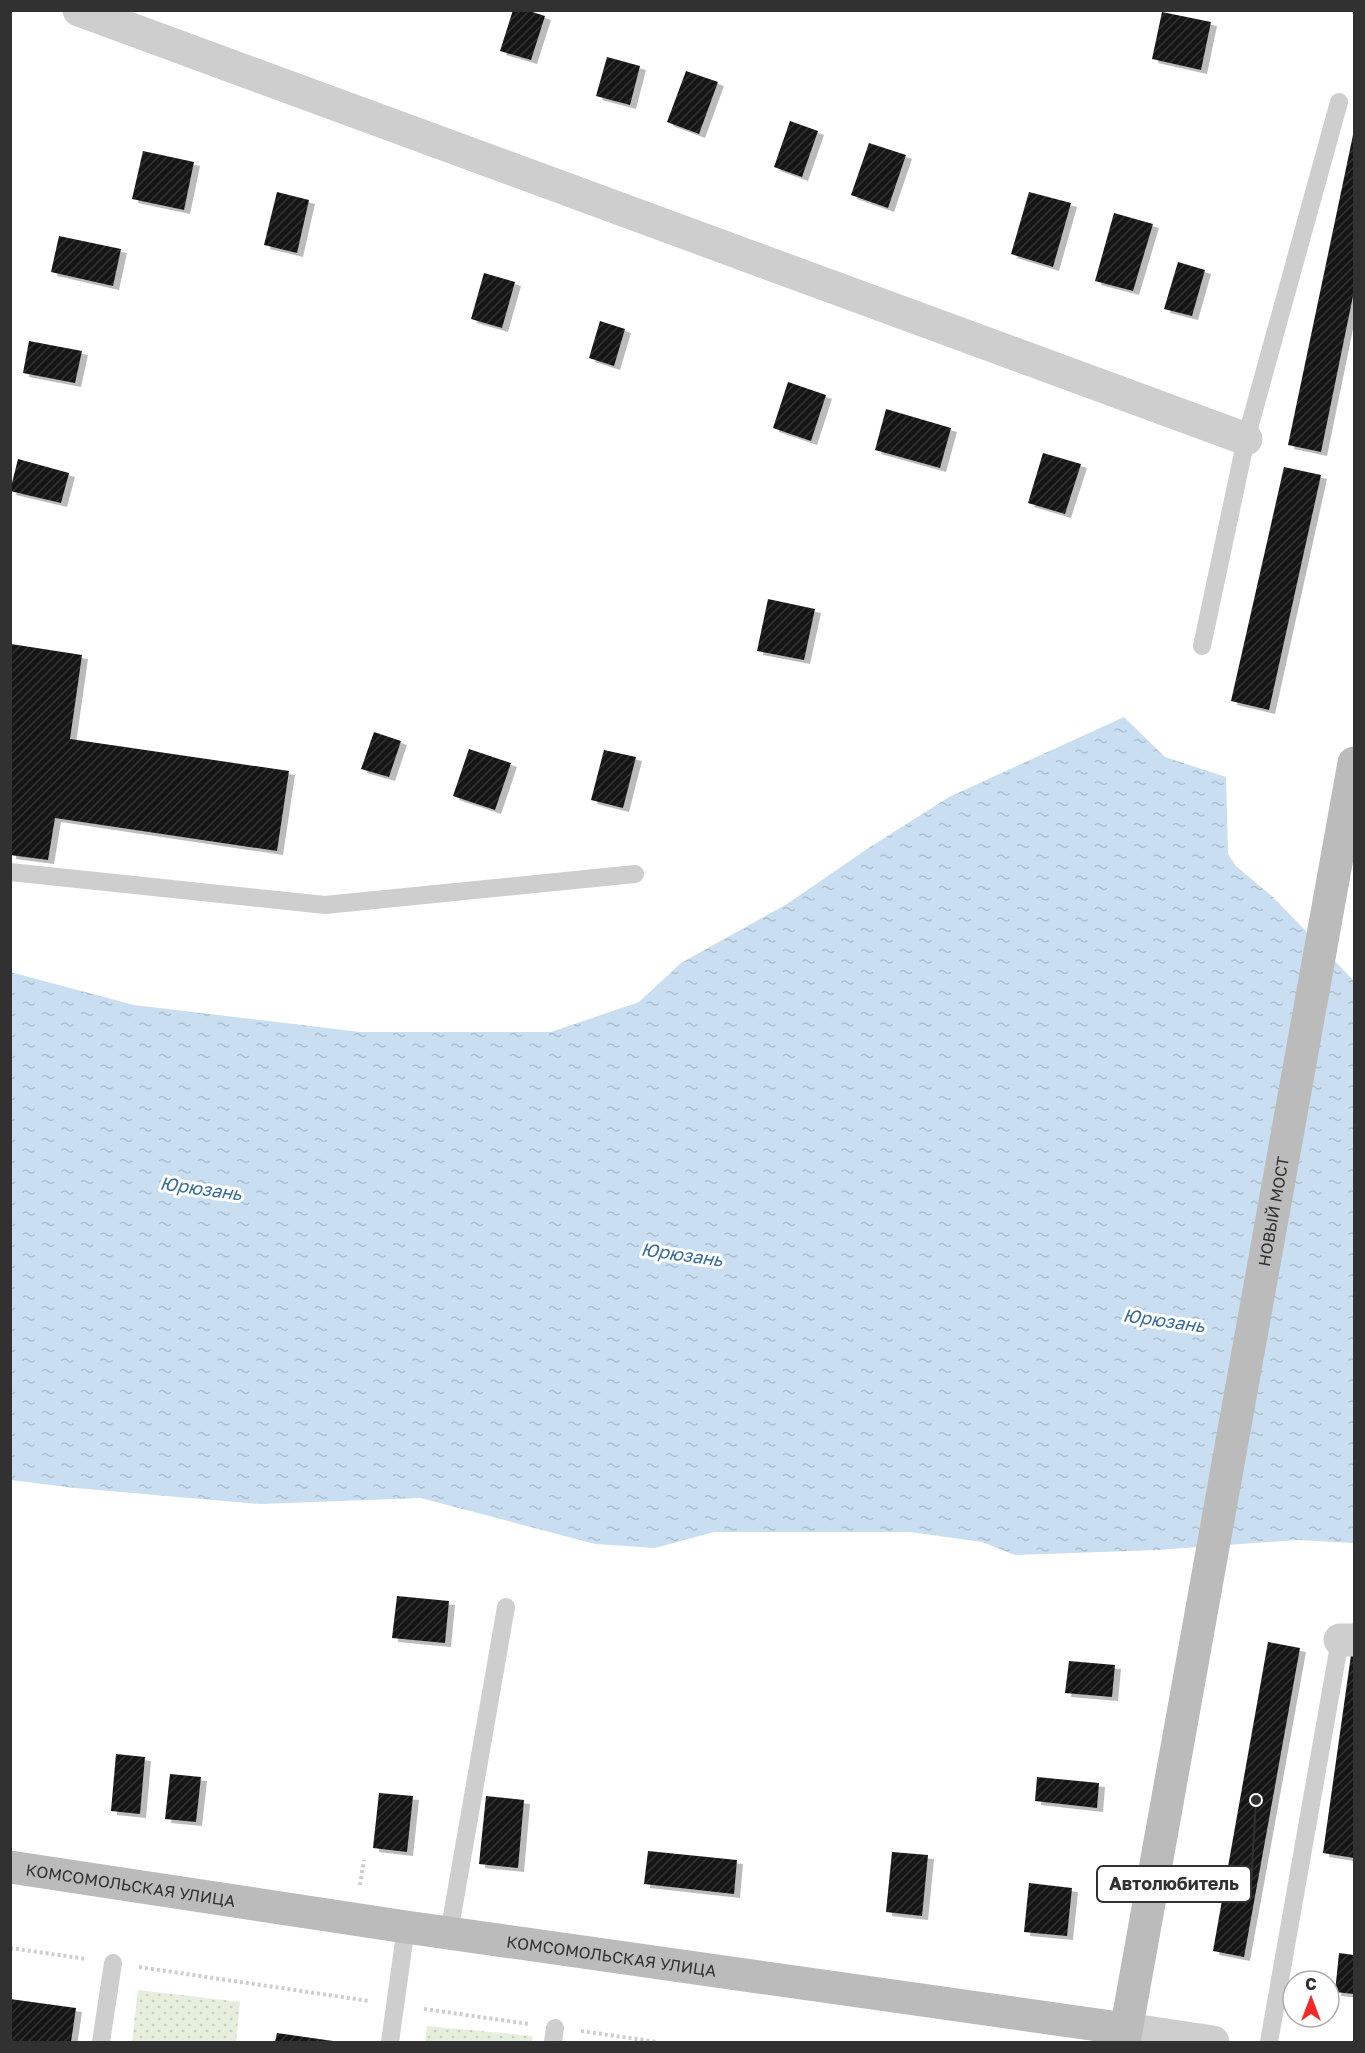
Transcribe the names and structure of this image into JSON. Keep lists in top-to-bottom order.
{
  "streets": {
    "main road": ["НОВЫЙ МОСТ", "КОМСОМОЛЬСКАЯ УЛИЦА"]
  },
  "crossings": [
    ["НОВЫЙ МОСТ", "КОМСОМОЛЬСКАЯ УЛИЦА"]
  ],
  "water": ["Юрюзань"],
  "places": ["Автолюбитель"],
  "north": "top"
}
